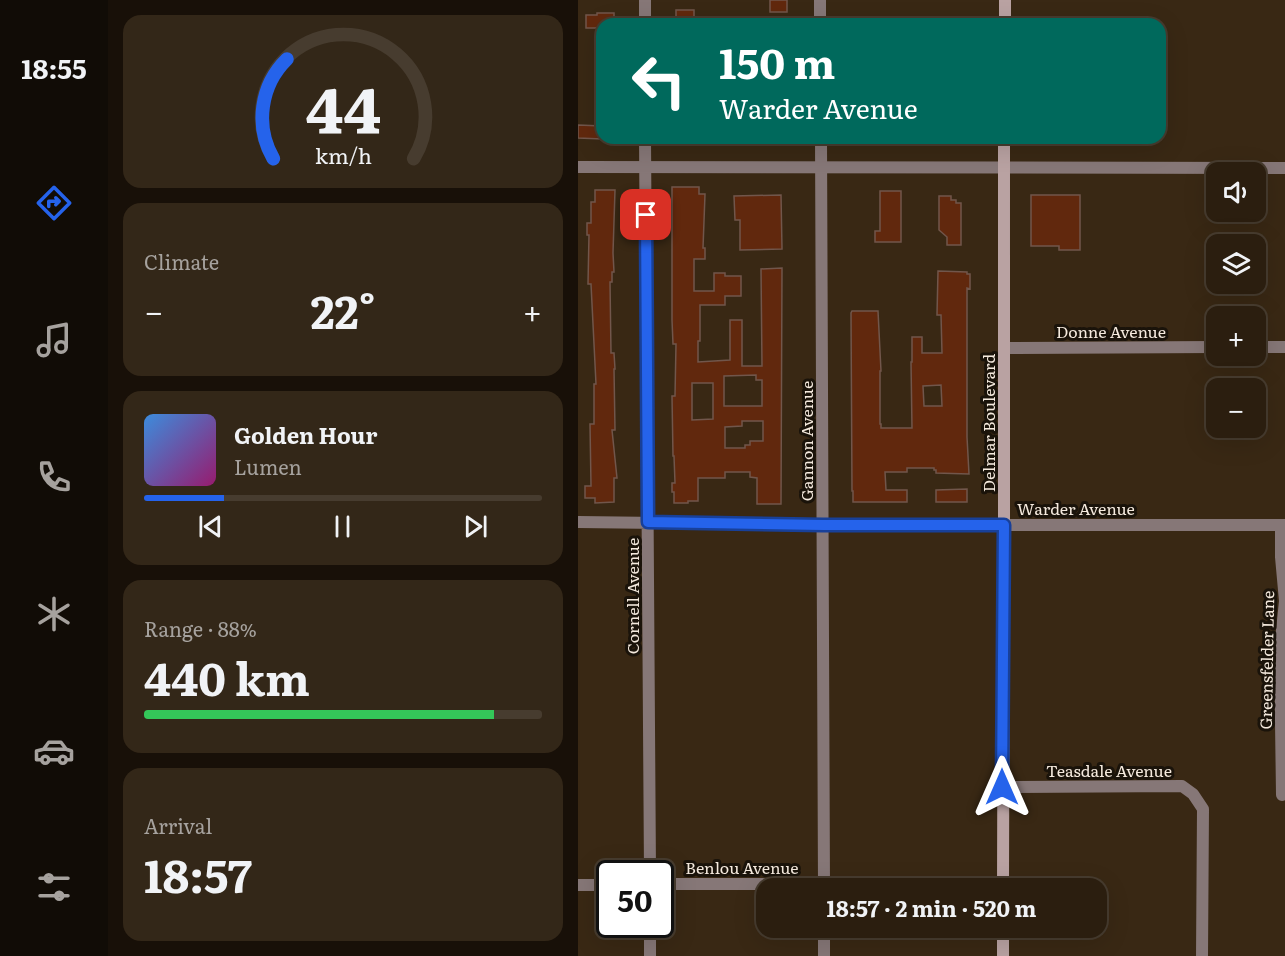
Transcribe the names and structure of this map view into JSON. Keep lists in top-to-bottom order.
{
  "streets": {
    "main road": ["Delmar Boulevard"],
    "street": [
      "Donne Avenue",
      "Gannon Avenue",
      "Warder Avenue",
      "Cornell Avenue",
      "Greensfelder Lane",
      "Teasdale Avenue",
      "Benlou Avenue"
    ]
  },
  "crossings": [
    ["Donne Avenue", "Delmar Boulevard"],
    ["Delmar Boulevard", "Warder Avenue"],
    ["Delmar Boulevard", "Teasdale Avenue"],
    ["Gannon Avenue", "Warder Avenue"],
    ["Warder Avenue", "Cornell Avenue"],
    ["Warder Avenue", "Greensfelder Lane"]
  ],
  "page": {
    "tabs": "18:55",
    "turn": ["150 m", "Warder Avenue"],
    "map_buttons": ["+", "−"],
    "tile": [
      "Climate",
      ["Range · 88%", "440 km"],
      ["Arrival", "18:57"]
    ],
    "heat": ["−", "22°", "+"],
    "song": ["Golden Hour", "Lumen"],
    "limit": "50",
    "trip": "18:57 · 2 min · 520 m",
    "gauge": ["44", "km/h"]
  }
}
